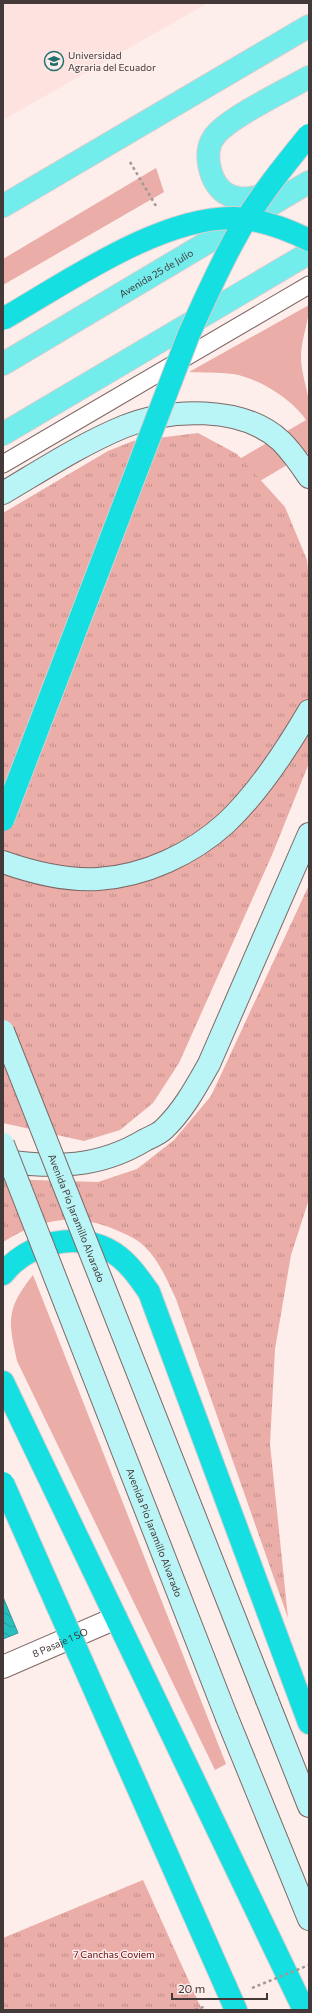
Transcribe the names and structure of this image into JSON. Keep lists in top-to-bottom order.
{
  "streets": {
    "main road": ["Avenida 25 de Julio", "Avenida Pío Jaramillo Alvarado"],
    "street": ["8 Pasaje 1 SO"]
  },
  "parks": ["7 Canchas Coviem"],
  "places": {
    "school or university": ["Universidad Agraria del Ecuador"]
  },
  "scale_bar": "20 m"
}
